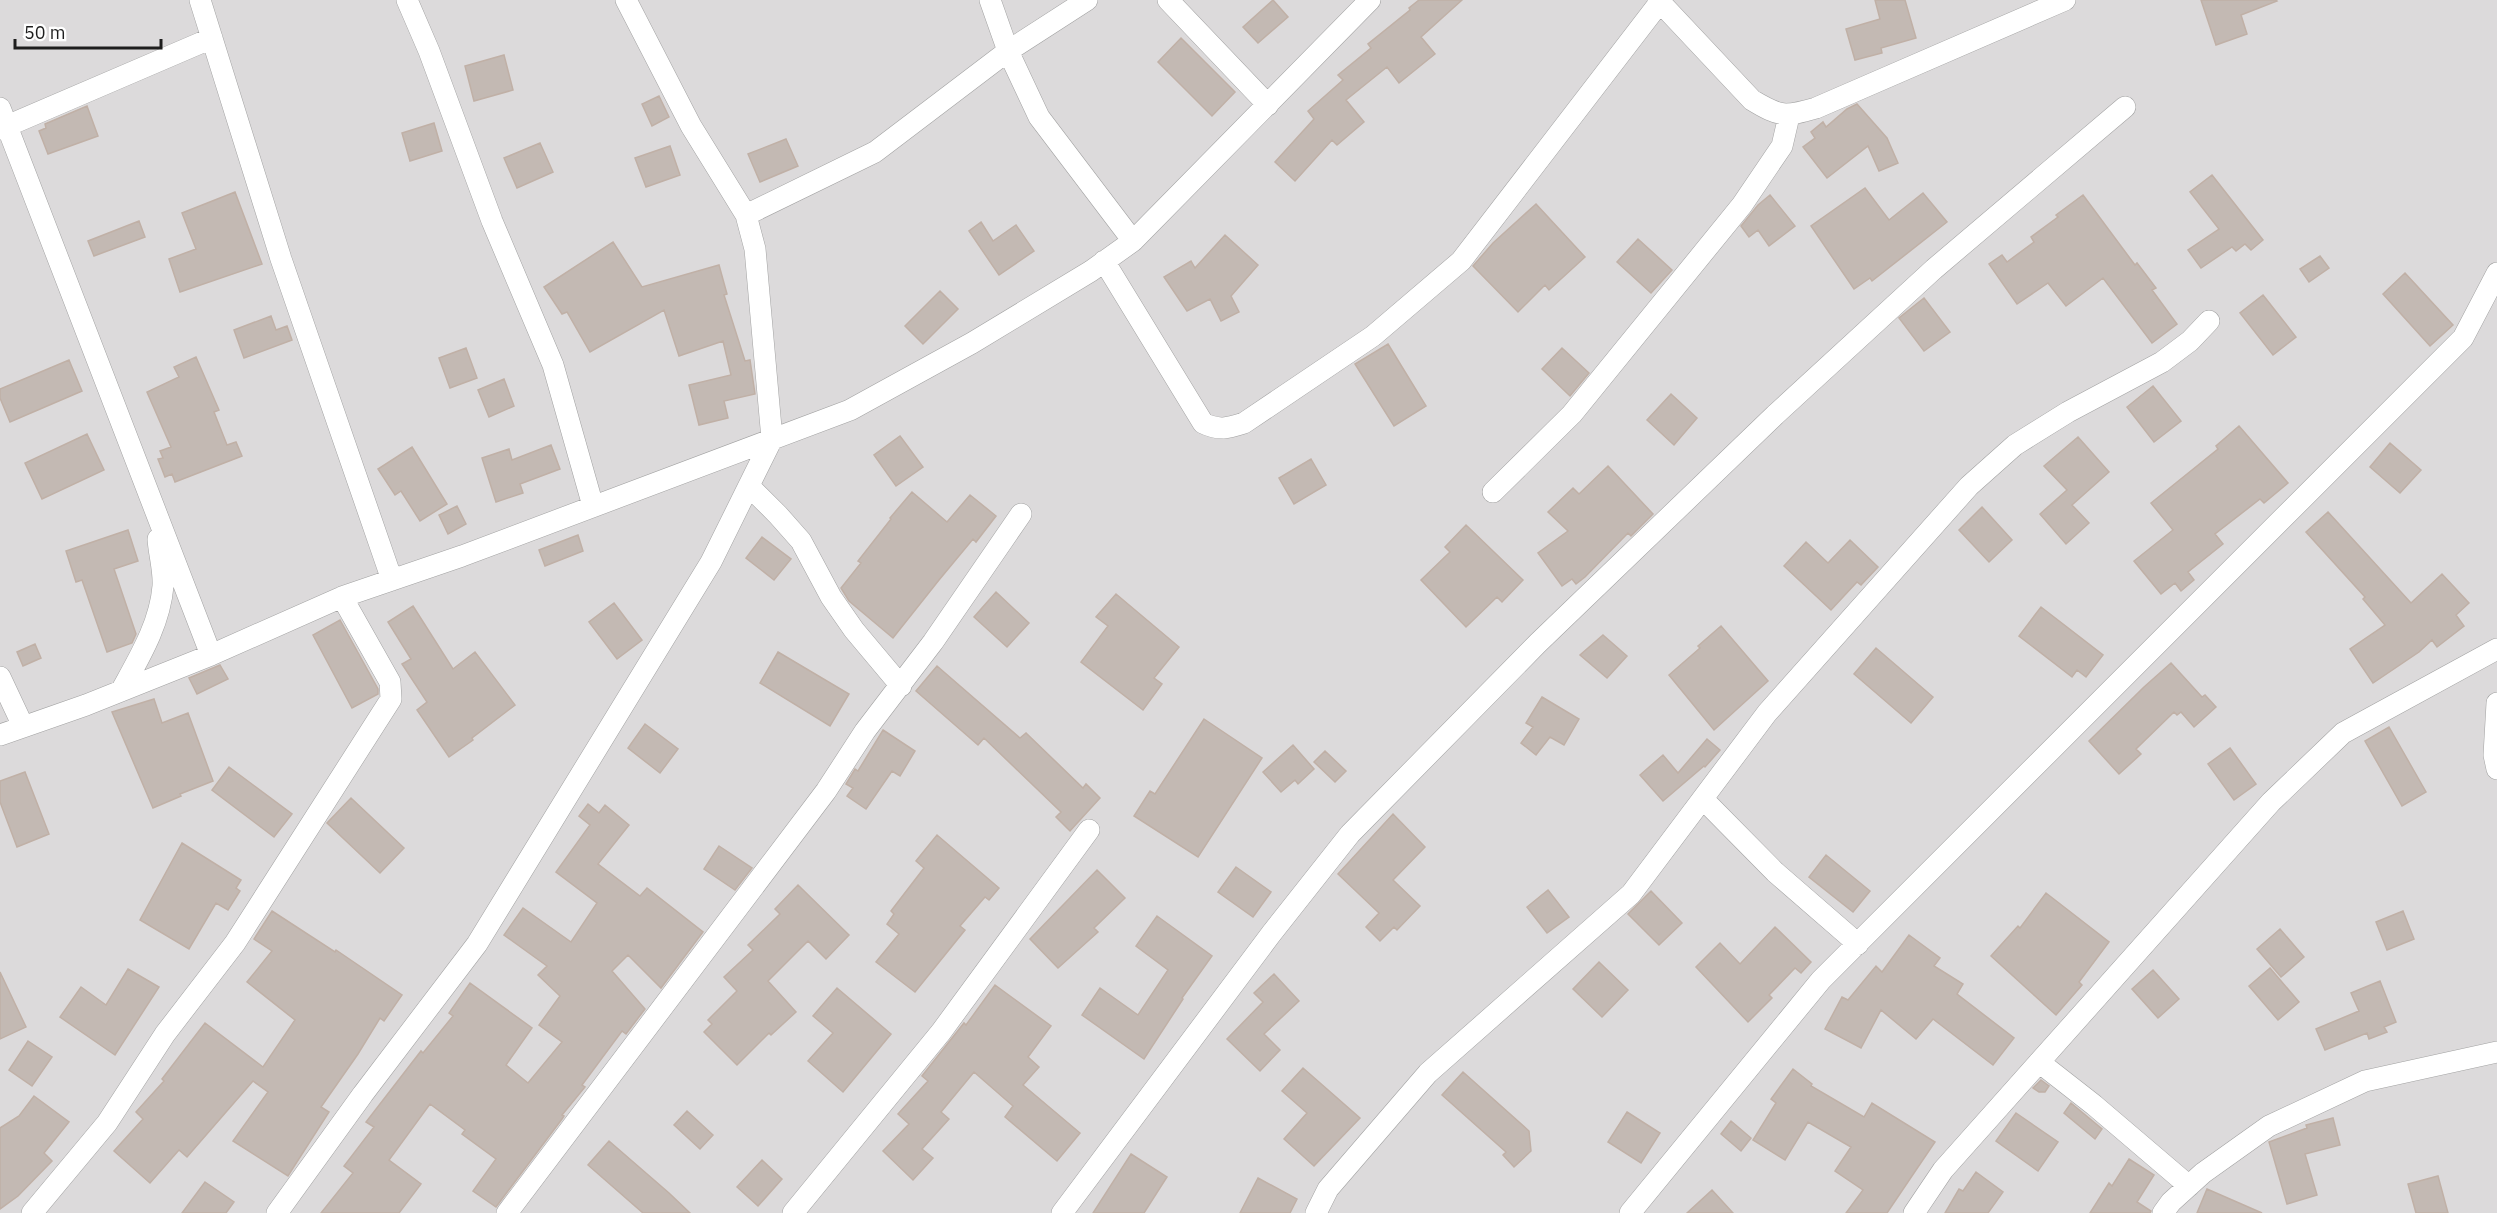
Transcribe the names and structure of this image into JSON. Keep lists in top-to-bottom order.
{
  "scale_bar": "50 m"
}
